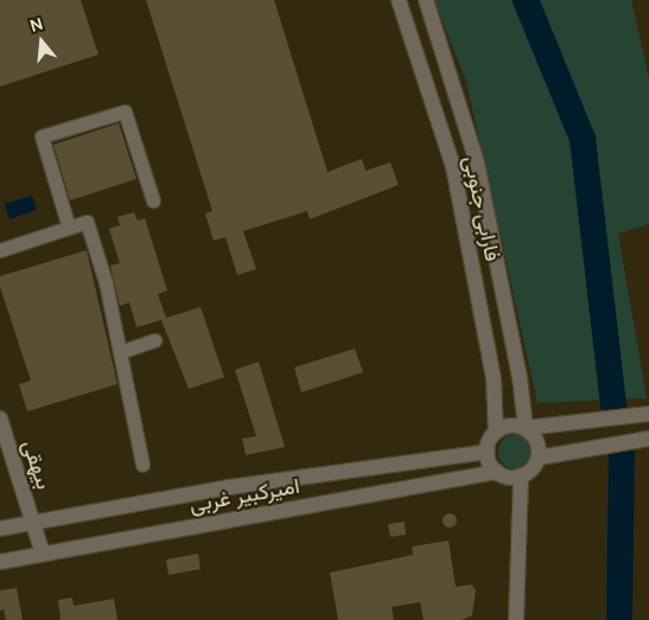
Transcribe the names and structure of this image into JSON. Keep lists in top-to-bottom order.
{
  "streets": {
    "street": ["فارابی جنوبی", "بیهقی", "امیرکبیر غربی"]
  },
  "crossings": [
    ["فارابی جنوبی", "امیرکبیر غربی"],
    ["بیهقی", "امیرکبیر غربی"]
  ],
  "north": "top"
}
